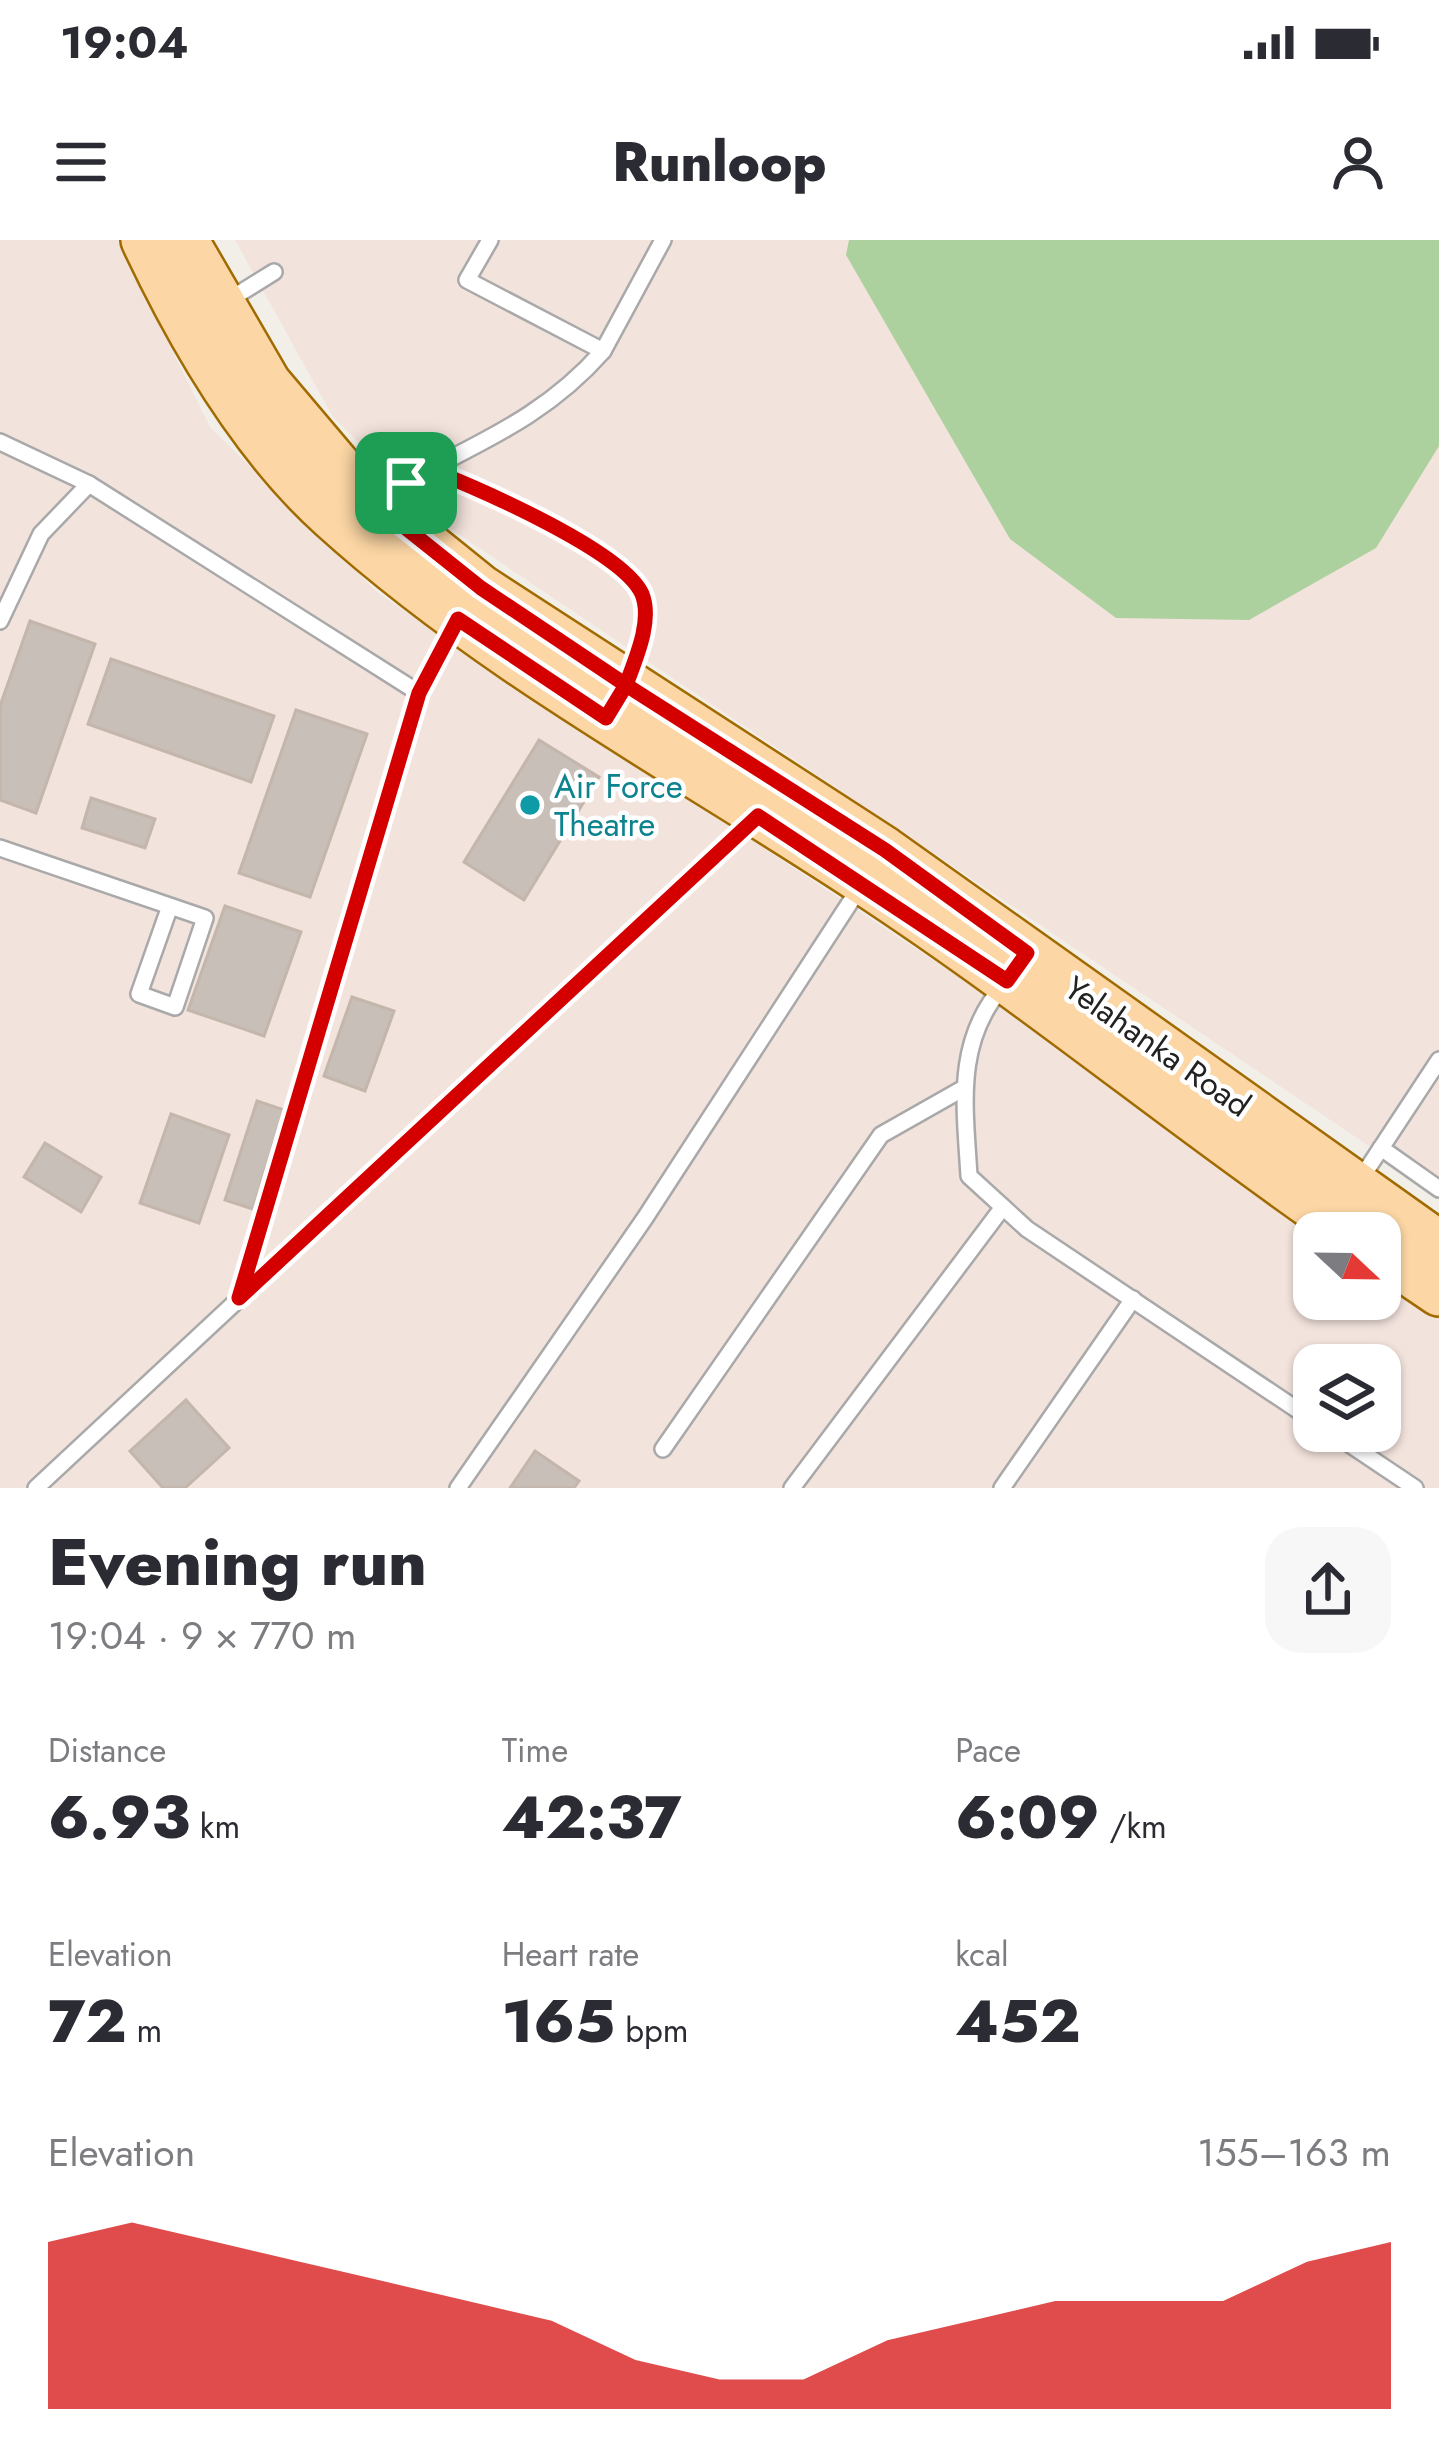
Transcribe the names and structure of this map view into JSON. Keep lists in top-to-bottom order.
{
  "streets": {
    "main road": ["Yelahanka Road"]
  },
  "places": ["Air Force Theatre"],
  "north": "right",
  "page": {
    "status": "19:04",
    "header": "Runloop",
    "heading": ["Evening run", "19:04 · 9 × 770 m"],
    "stats": [
      ["Distance", "6.93 km"],
      ["Time", "42:37"],
      ["Pace", "6:09 /km"],
      ["Elevation", "72 m"],
      ["Heart rate", "165 bpm"],
      ["kcal", "452"]
    ],
    "chart": ["Elevation", "155–163 m"]
  }
}
